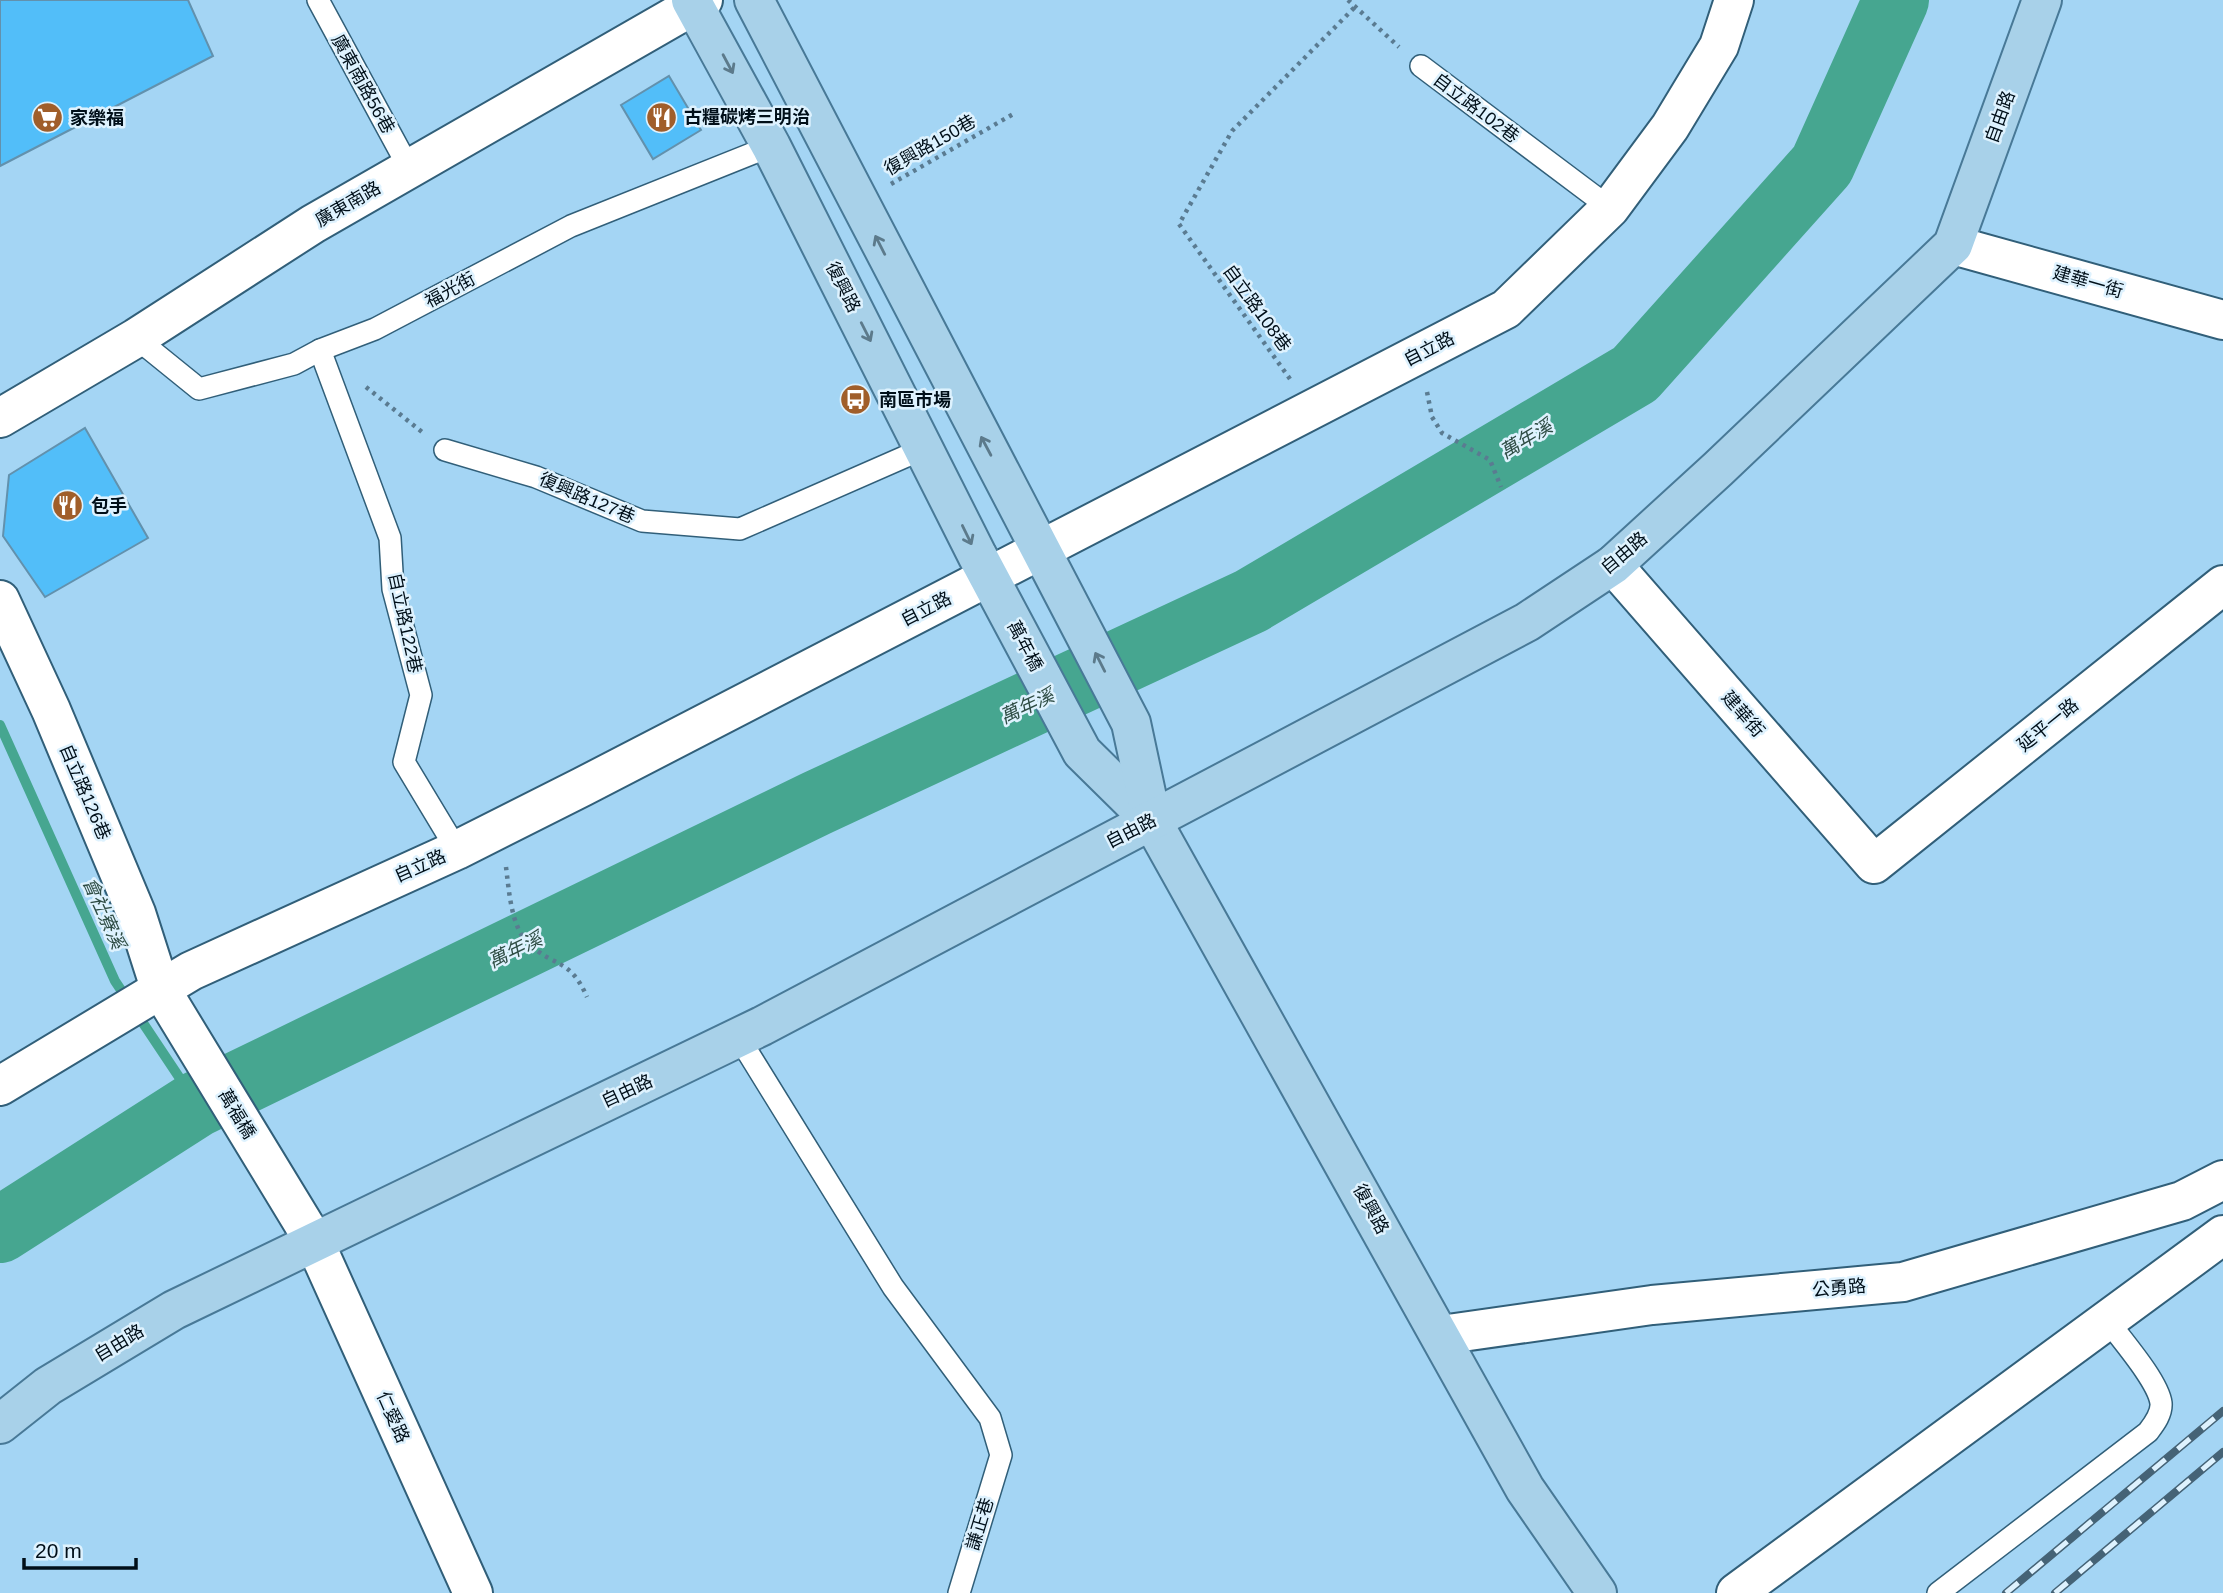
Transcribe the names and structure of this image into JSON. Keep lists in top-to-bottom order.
{
  "streets": {
    "main road": ["自由路", "復興路", "萬年橋"],
    "street": [
      "廣東南路",
      "建華一街",
      "自立路",
      "建華街",
      "延平一路",
      "自立路126巷",
      "萬福橋",
      "公勇路",
      "仁愛路"
    ],
    "lane": [
      "廣東南路56巷",
      "自立路102巷",
      "福光街",
      "復興路127巷",
      "自立路122巷",
      "謙正巷"
    ],
    "path": ["復興路150巷", "自立路108巷"]
  },
  "crossings": [
    ["廣東南路56巷", "廣東南路"],
    ["自立路102巷", "自立路108巷"],
    ["自立路102巷", "自立路"],
    ["自由路", "建華一街"],
    ["自由路", "復興路"],
    ["自由路", "建華街"],
    ["自由路", "萬福橋"],
    ["自由路", "仁愛路"],
    ["自由路", "謙正巷"],
    ["廣東南路", "復興路"],
    ["廣東南路", "福光街"],
    ["復興路", "福光街"],
    ["復興路", "自立路"],
    ["復興路", "復興路127巷"],
    ["復興路", "萬年橋"],
    ["復興路", "公勇路"],
    ["福光街", "自立路122巷"],
    ["自立路108巷", "自立路"],
    ["自立路", "自立路122巷"],
    ["自立路", "萬年橋"],
    ["自立路", "自立路126巷"],
    ["自立路", "萬福橋"],
    ["建華街", "延平一路"],
    ["自立路126巷", "萬福橋"],
    ["萬福橋", "仁愛路"]
  ],
  "water": ["萬年溪", "會社寮溪"],
  "places": {
    "restaurant": ["古糧碳烤三明治", "包手"],
    "supermarket": ["家樂福"],
    "bus stop": ["南區市場"]
  },
  "scale_bar": "20 m"
}
